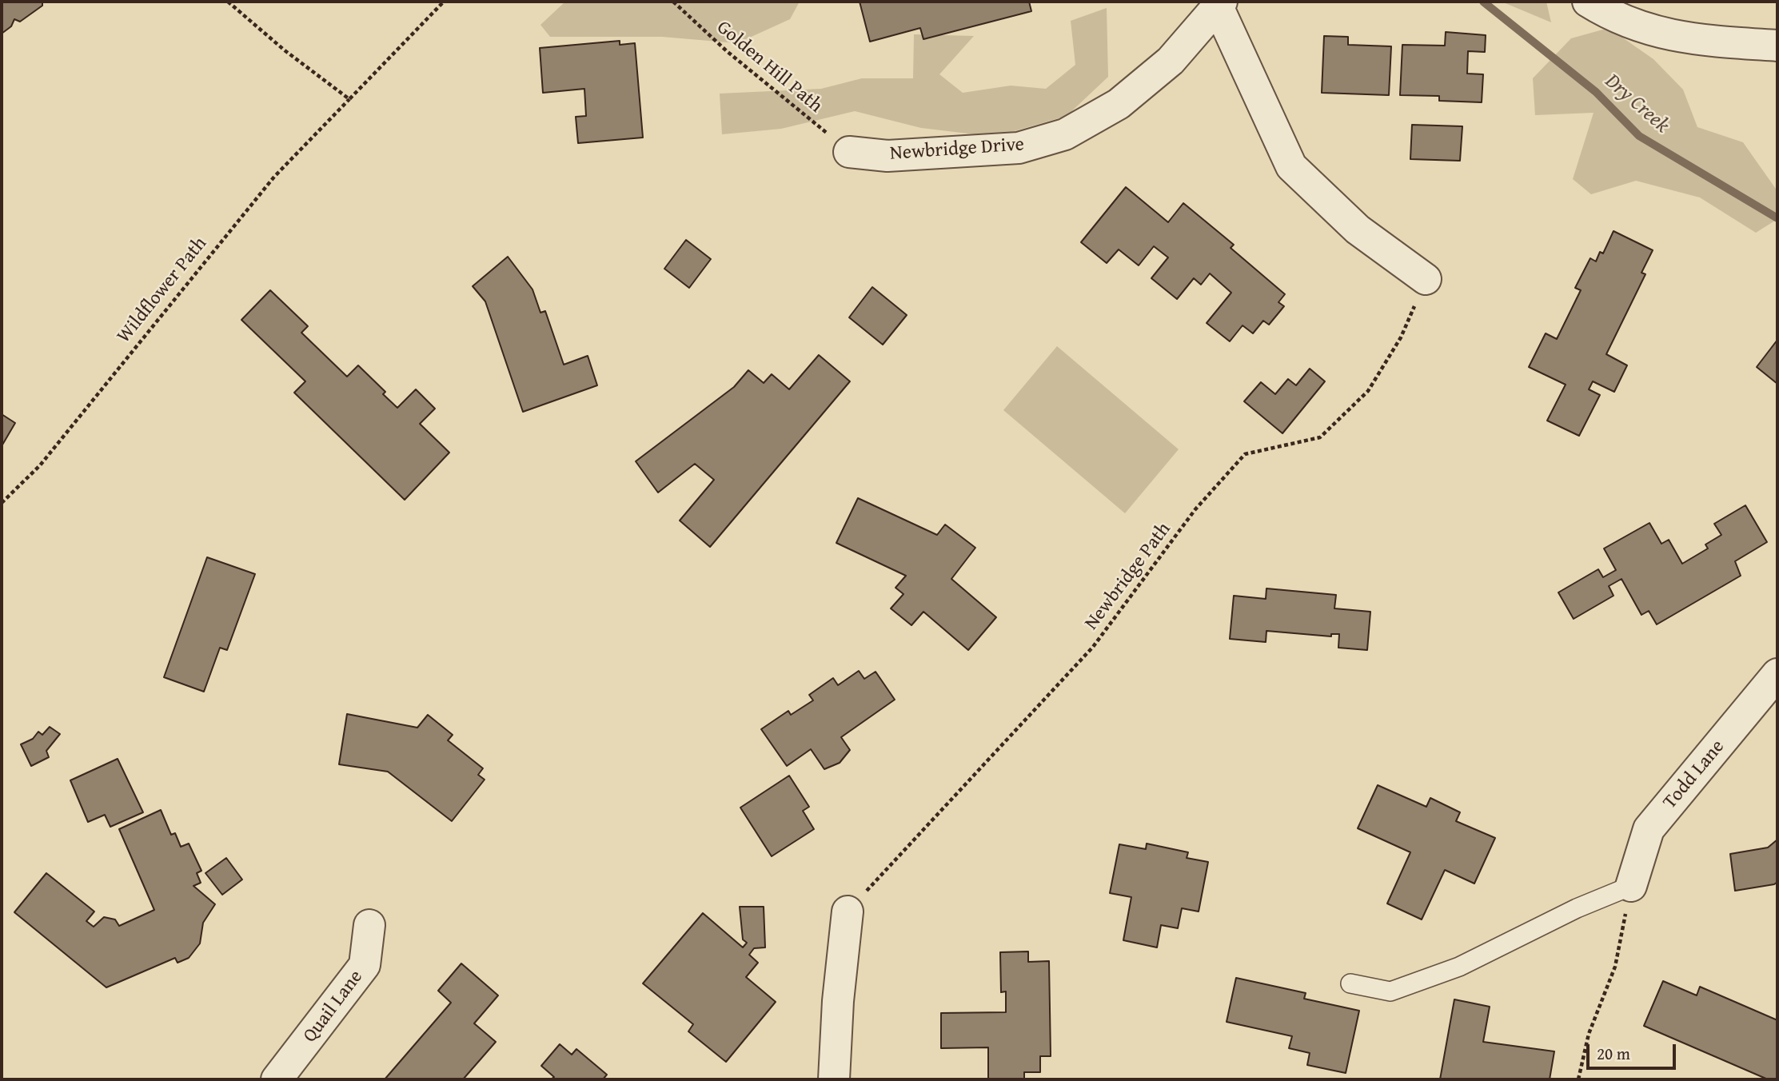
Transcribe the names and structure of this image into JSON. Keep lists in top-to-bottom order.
{
  "streets": {
    "street": ["Newbridge Drive", "Todd Lane", "Quail Lane"],
    "path": ["Golden Hill Path", "Wildflower Path", "Newbridge Path"]
  },
  "crossings": [
    ["Golden Hill Path", "Newbridge Drive"],
    ["Newbridge Drive", "Newbridge Path"]
  ],
  "water": ["Dry Creek"],
  "scale_bar": "20 m"
}
